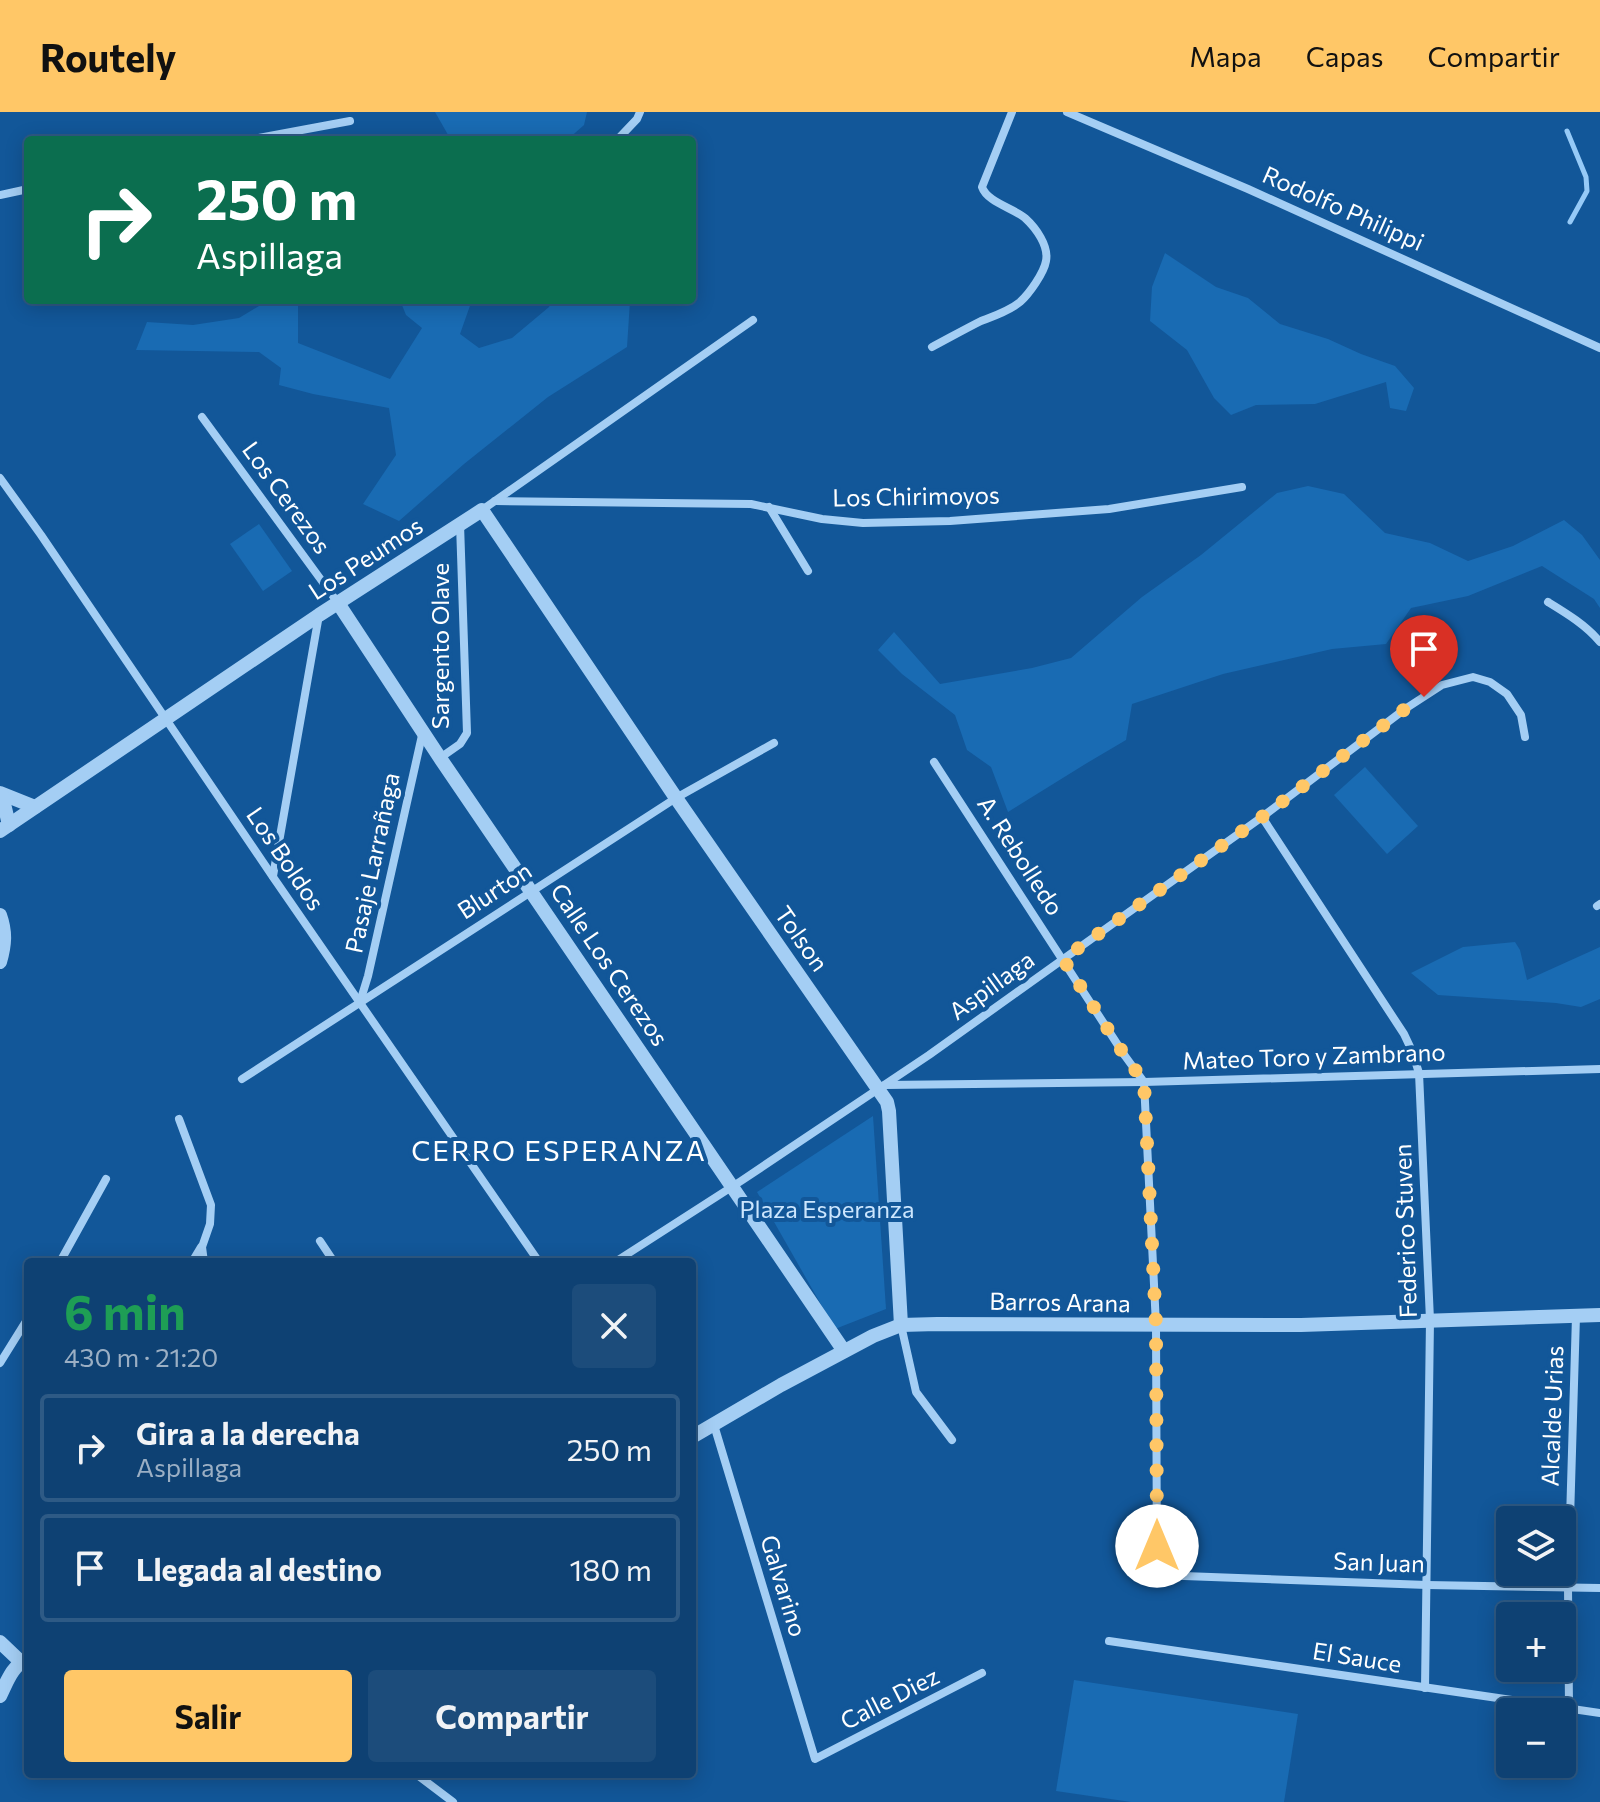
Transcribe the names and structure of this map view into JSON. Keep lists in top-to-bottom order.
{
  "streets": {
    "street": [
      "Rodolfo Philippi",
      "Los Chirimoyos",
      "Los Cerezos",
      "Los Peumos",
      "Sargento Olave",
      "A. Rebolledo",
      "Los Boldos",
      "Pasaje Larrañaga",
      "Blurton",
      "Tolson",
      "Calle Los Cerezos",
      "Aspillaga",
      "Mateo Toro y Zambrano",
      "Federico Stuven",
      "Barros Arana",
      "Alcalde Urias",
      "San Juan",
      "Galvarino",
      "El Sauce",
      "Calle Diez"
    ]
  },
  "crossings": [
    ["Los Chirimoyos", "Los Peumos"],
    ["Los Cerezos", "Los Peumos"],
    ["Los Cerezos", "Calle Los Cerezos"],
    ["Los Peumos", "Sargento Olave"],
    ["Los Peumos", "Los Boldos"],
    ["Los Peumos", "Tolson"],
    ["Los Peumos", "Calle Los Cerezos"],
    ["Sargento Olave", "Calle Los Cerezos"],
    ["A. Rebolledo", "Aspillaga"],
    ["A. Rebolledo", "Mateo Toro y Zambrano"],
    ["Los Boldos", "Pasaje Larrañaga"],
    ["Los Boldos", "Blurton"],
    ["Pasaje Larrañaga", "Blurton"],
    ["Pasaje Larrañaga", "Calle Los Cerezos"],
    ["Blurton", "Tolson"],
    ["Blurton", "Calle Los Cerezos"],
    ["Tolson", "Aspillaga"],
    ["Tolson", "Mateo Toro y Zambrano"],
    ["Tolson", "Barros Arana"],
    ["Calle Los Cerezos", "Aspillaga"],
    ["Calle Los Cerezos", "Barros Arana"],
    ["Aspillaga", "Mateo Toro y Zambrano"],
    ["Aspillaga", "Federico Stuven"],
    ["Mateo Toro y Zambrano", "Federico Stuven"],
    ["Federico Stuven", "Barros Arana"],
    ["Federico Stuven", "San Juan"],
    ["Federico Stuven", "El Sauce"],
    ["Barros Arana", "Alcalde Urias"],
    ["Barros Arana", "San Juan"],
    ["Barros Arana", "Galvarino"],
    ["Alcalde Urias", "San Juan"],
    ["Galvarino", "Calle Diez"]
  ],
  "districts": ["CERRO ESPERANZA"],
  "parks": ["Plaza Esperanza"],
  "page": {
    "header": "Routely",
    "nav": ["Mapa", "Capas", "Compartir"],
    "turn": ["250 m", "Aspillaga"],
    "heading": ["6 min", "430 m · 21:20"],
    "list": [
      {
        "name": "Gira a la derecha",
        "note": "Aspillaga",
        "value": "250 m"
      },
      {
        "name": "Llegada al destino",
        "value": "180 m"
      }
    ],
    "map_buttons": ["+", "−"],
    "buttons": ["Salir", "Compartir"]
  }
}
